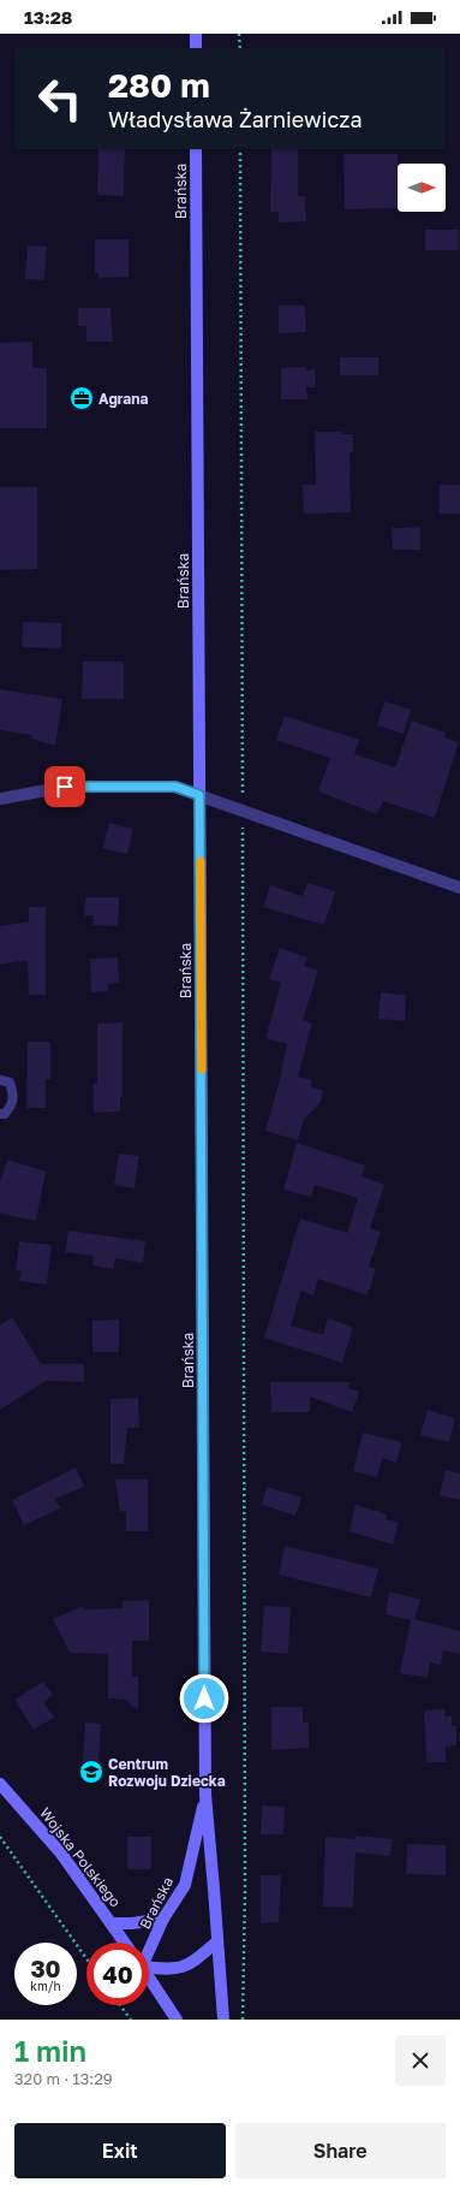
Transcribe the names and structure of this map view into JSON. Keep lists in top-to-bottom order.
{
  "streets": {
    "street": ["Brańska", "Wojska Polskiego"]
  },
  "places": {
    "office": ["Agrana"],
    "school or university": ["Centrum Rozwoju Dziecka"]
  },
  "north": "right",
  "page": {
    "status": "13:28",
    "turn": ["280 m", "Władysława Żarniewicza"],
    "speed": "30 km/h",
    "limit": "40",
    "heading": ["1 min", "320 m · 13:29"],
    "buttons": ["Exit", "Share"]
  }
}
